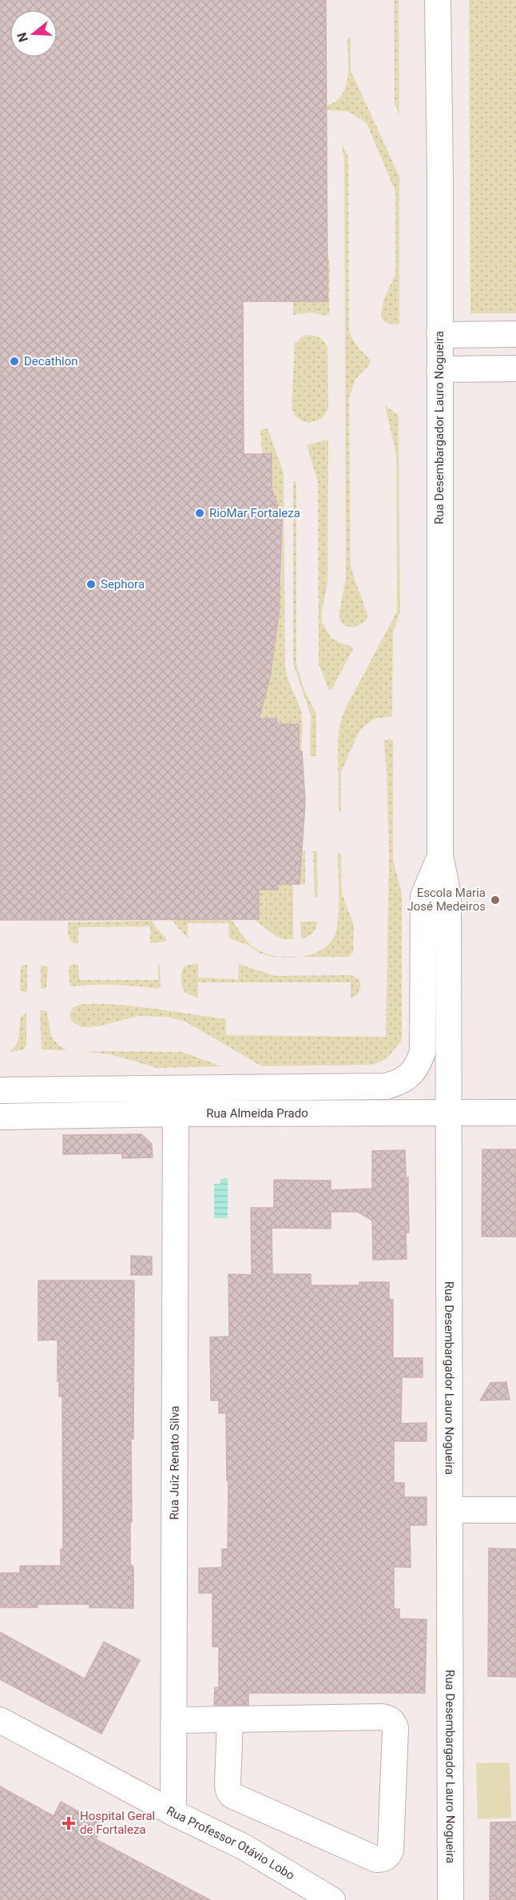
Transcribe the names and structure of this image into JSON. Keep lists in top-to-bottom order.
{
  "streets": {
    "street": [
      "Rua Desembargador Lauro Nogueira",
      "Rua Almeida Prado",
      "Rua Juiz Renato Silva",
      "Rua Professor Otávio Lobo"
    ]
  },
  "crossings": [
    ["Rua Desembargador Lauro Nogueira", "Rua Almeida Prado"],
    ["Rua Almeida Prado", "Rua Juiz Renato Silva"],
    ["Rua Juiz Renato Silva", "Rua Professor Otávio Lobo"]
  ],
  "places": {
    "other": [
      "Decathlon",
      "RioMar Fortaleza",
      "Sephora",
      "Escola Maria José Medeiros"
    ],
    "health": ["Hospital Geral de Fortaleza"]
  },
  "north": "left"
}
